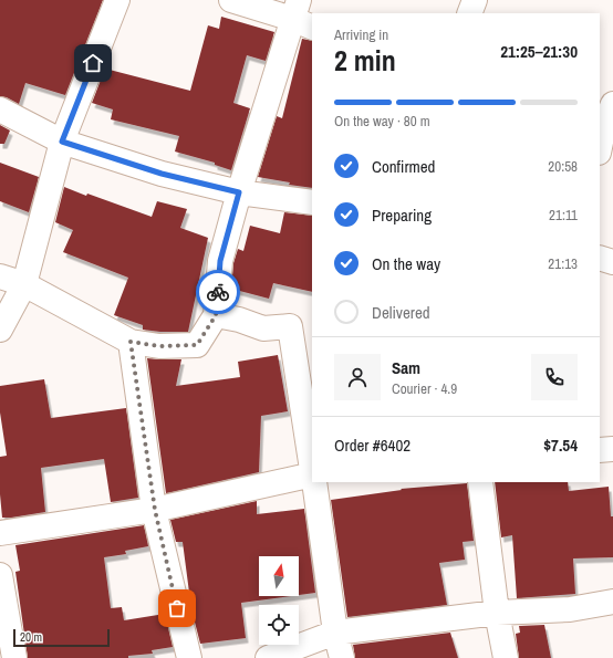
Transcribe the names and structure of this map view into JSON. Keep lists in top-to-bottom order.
{
  "scale_bar": "20 m",
  "north": "top",
  "page": {
    "heading": ["2 min", "Arriving in", "21:25–21:30"],
    "panel": [
      "Sam",
      "Courier · 4.9",
      "Order #6402",
      "$7.54"
    ],
    "bar": "On the way · 80 m",
    "list": [
      ["Confirmed", "20:58"],
      ["Preparing", "21:11"],
      ["On the way", "21:13"],
      "Delivered"
    ],
    "scale": "20 m"
  }
}
